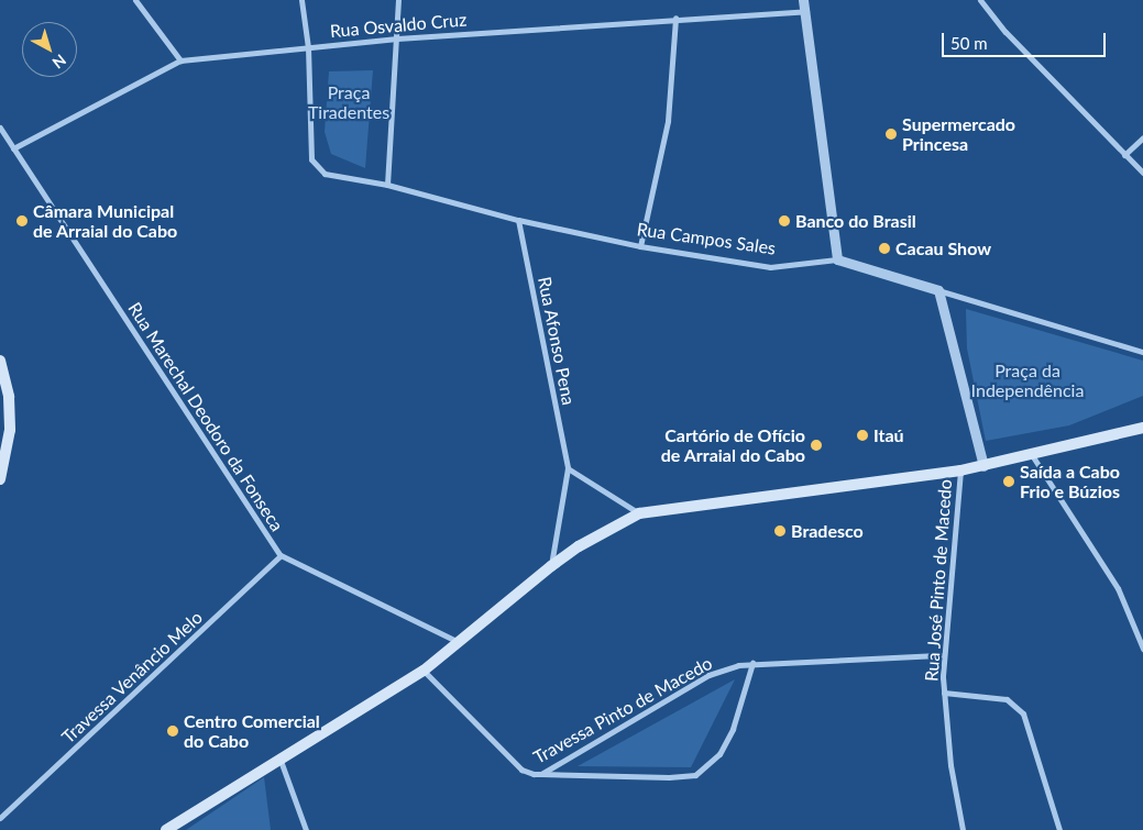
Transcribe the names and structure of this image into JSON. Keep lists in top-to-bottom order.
{
  "streets": {
    "street": [
      "Rua Osvaldo Cruz",
      "Rua Campos Sales",
      "Rua Afonso Pena",
      "Rua Marechal Deodoro da Fonseca",
      "Rua José Pinto de Macedo",
      "Travessa Venâncio Melo",
      "Travessa Pinto de Macedo"
    ]
  },
  "crossings": [
    ["Rua Osvaldo Cruz", "Rua Campos Sales"],
    ["Rua Osvaldo Cruz", "Rua Marechal Deodoro da Fonseca"],
    ["Rua Campos Sales", "Rua Afonso Pena"],
    ["Rua Marechal Deodoro da Fonseca", "Travessa Venâncio Melo"],
    ["Rua José Pinto de Macedo", "Travessa Pinto de Macedo"]
  ],
  "parks": ["Praça Tiradentes", "Praça da Independência"],
  "places": [
    "Supermercado Princesa",
    "Câmara Municipal de Arraial do Cabo",
    "Banco do Brasil",
    "Cacau Show",
    "Itaú",
    "Cartório de Ofício de Arraial do Cabo",
    "Saída a Cabo Frio e Búzios",
    "Bradesco",
    "Centro Comercial do Cabo"
  ],
  "scale_bar": "50 m",
  "north": "bottom right"
}
